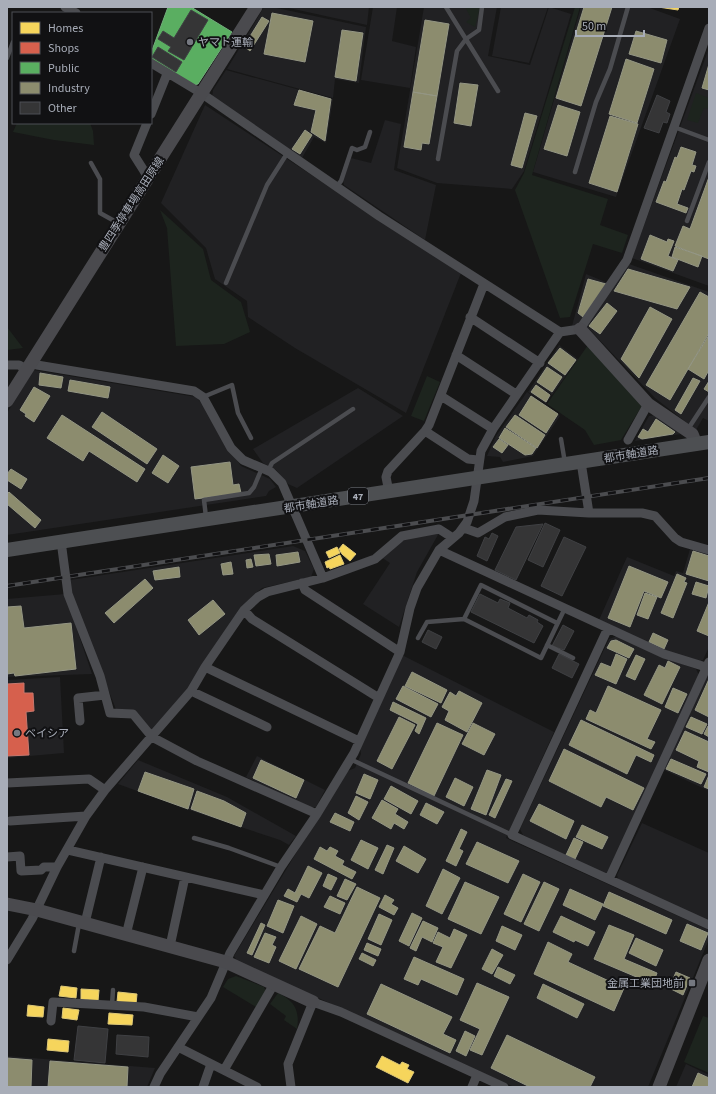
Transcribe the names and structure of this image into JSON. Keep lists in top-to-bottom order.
{
  "streets": {
    "main road": ["都市軸道路", "47"],
    "street": ["豊四季停車場高田原線"]
  },
  "places": {
    "other": ["ヤマト運輸", "ベイシア"],
    "transit": ["金属工業団地前"]
  },
  "legend": [
    "Homes",
    "Shops",
    "Public",
    "Industry",
    "Other"
  ],
  "scale_bar": "50 m"
}
